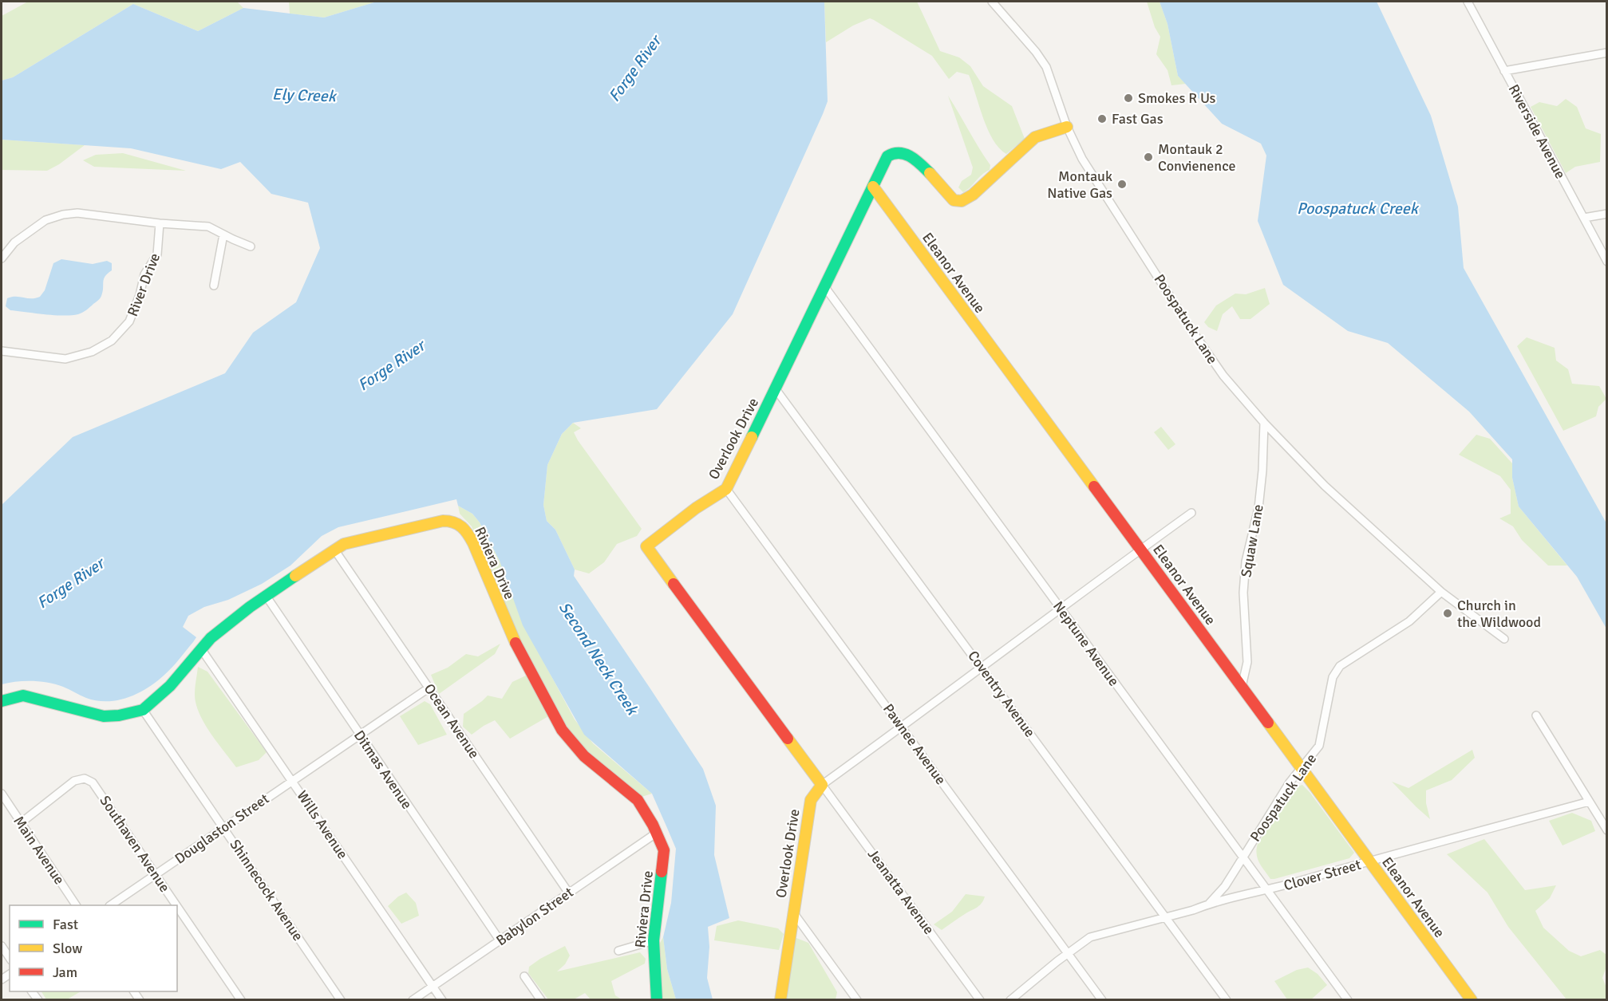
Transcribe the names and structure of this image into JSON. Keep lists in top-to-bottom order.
{
  "streets": {
    "street": [
      "Riverside Avenue",
      "Eleanor Avenue",
      "River Drive",
      "Poospatuck Lane",
      "Overlook Drive",
      "Squaw Lane",
      "Riviera Drive",
      "Neptune Avenue",
      "Coventry Avenue",
      "Ocean Avenue",
      "Pawnee Avenue",
      "Ditmas Avenue",
      "Wills Avenue",
      "Douglaston Street",
      "Southaven Avenue",
      "Main Avenue",
      "Clover Street",
      "Shinnecock Avenue",
      "Jeanatta Avenue",
      "Babylon Street"
    ]
  },
  "crossings": [
    ["Eleanor Avenue", "Poospatuck Lane"],
    ["Eleanor Avenue", "Overlook Drive"],
    ["Eleanor Avenue", "Squaw Lane"],
    ["Eleanor Avenue", "Clover Street"],
    ["Poospatuck Lane", "Overlook Drive"],
    ["Poospatuck Lane", "Squaw Lane"],
    ["Poospatuck Lane", "Neptune Avenue"],
    ["Poospatuck Lane", "Clover Street"],
    ["Overlook Drive", "Neptune Avenue"],
    ["Overlook Drive", "Coventry Avenue"],
    ["Overlook Drive", "Pawnee Avenue"],
    ["Overlook Drive", "Jeanatta Avenue"],
    ["Riviera Drive", "Ocean Avenue"],
    ["Riviera Drive", "Ditmas Avenue"],
    ["Riviera Drive", "Wills Avenue"],
    ["Riviera Drive", "Shinnecock Avenue"],
    ["Riviera Drive", "Babylon Street"],
    ["Neptune Avenue", "Clover Street"],
    ["Coventry Avenue", "Clover Street"],
    ["Ocean Avenue", "Douglaston Street"],
    ["Ocean Avenue", "Babylon Street"],
    ["Ditmas Avenue", "Douglaston Street"],
    ["Ditmas Avenue", "Babylon Street"],
    ["Wills Avenue", "Douglaston Street"],
    ["Wills Avenue", "Babylon Street"],
    ["Douglaston Street", "Southaven Avenue"],
    ["Douglaston Street", "Shinnecock Avenue"],
    ["Southaven Avenue", "Main Avenue"]
  ],
  "water": [
    "Forge River",
    "Ely Creek",
    "Poospatuck Creek",
    "Second Neck Creek"
  ],
  "places": [
    "Smokes R Us",
    "Fast Gas",
    "Montauk 2 Convienence",
    "Montauk Native Gas",
    "Church in the Wildwood"
  ],
  "legend": ["Fast", "Slow", "Jam"]
}
